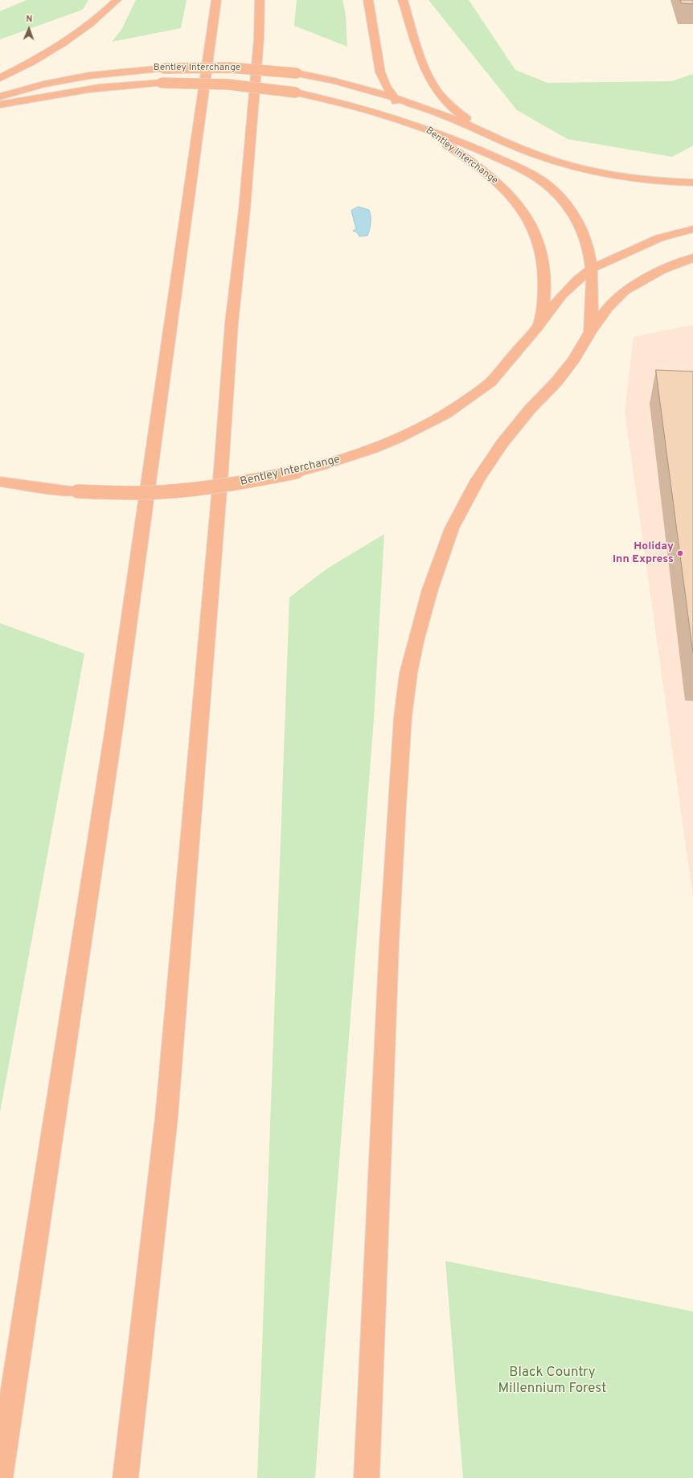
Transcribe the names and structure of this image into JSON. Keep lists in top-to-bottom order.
{
  "streets": {
    "highway": ["Bentley Interchange"]
  },
  "parks": ["Black Country Millennium Forest"],
  "places": ["Holiday Inn Express"],
  "north": "top"
}
